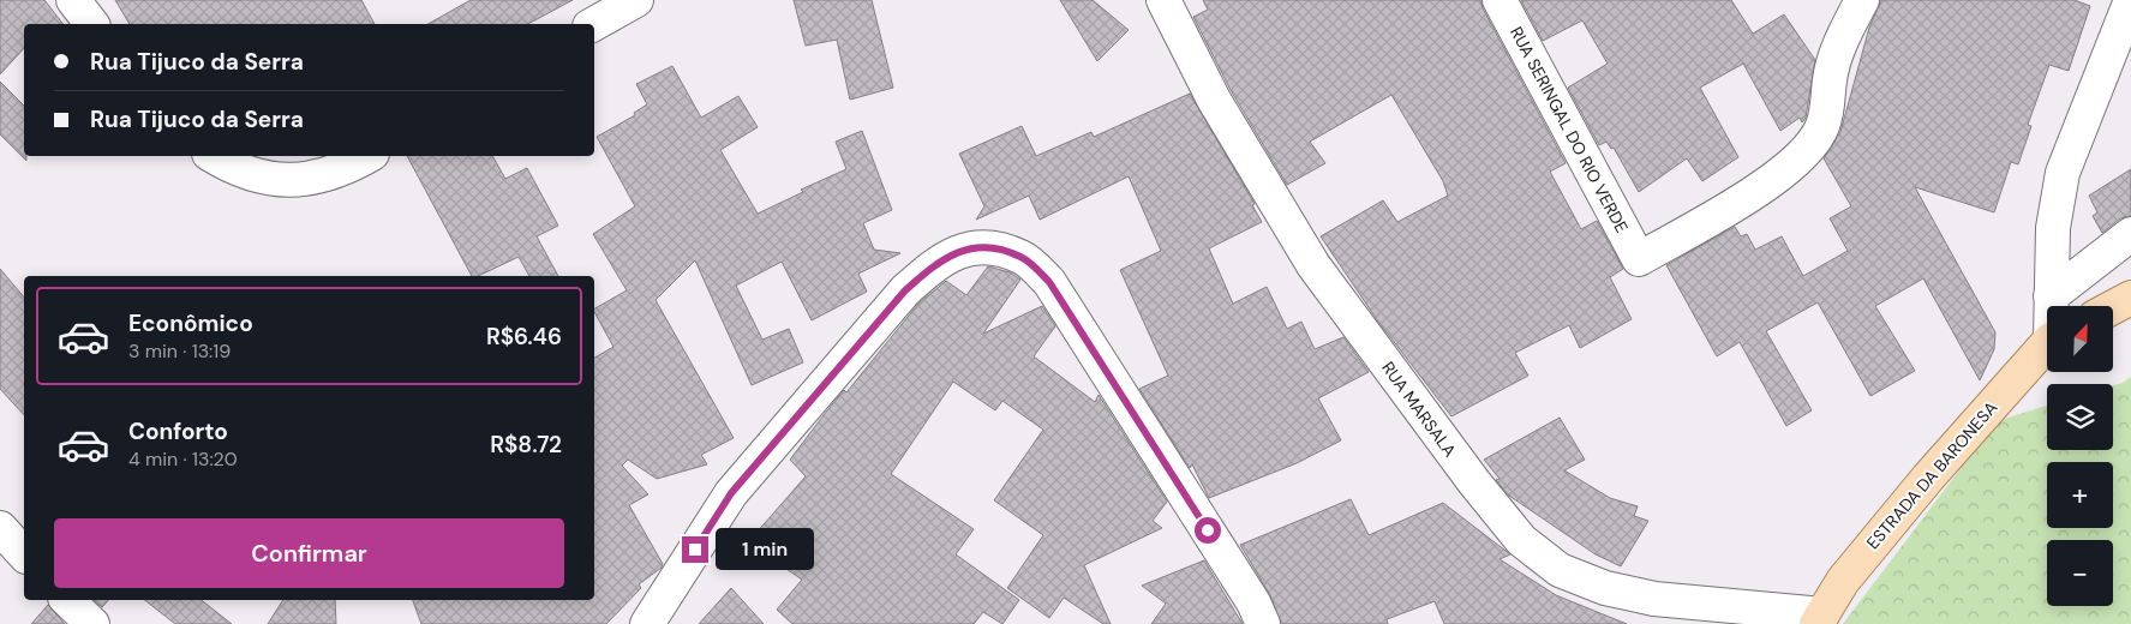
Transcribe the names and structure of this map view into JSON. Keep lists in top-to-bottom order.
{
  "streets": {
    "main road": ["ESTRADA DA BARONESA"],
    "street": ["RUA SERINGAL DO RIO VERDE", "RUA MARSALA"]
  },
  "crossings": [
    ["RUA MARSALA", "ESTRADA DA BARONESA"]
  ],
  "north": "top right",
  "page": {
    "banner": ["Rua Tijuco da Serra", "Rua Tijuco da Serra"],
    "list": [
      {
        "name": "Econômico",
        "note": "3 min · 13:19",
        "value": "R$6.46"
      },
      {
        "name": "Conforto",
        "note": "4 min · 13:20",
        "value": "R$8.72"
      }
    ],
    "map_buttons": ["+", "−"],
    "buttons": "Confirmar",
    "bubble": "1 min"
  }
}
